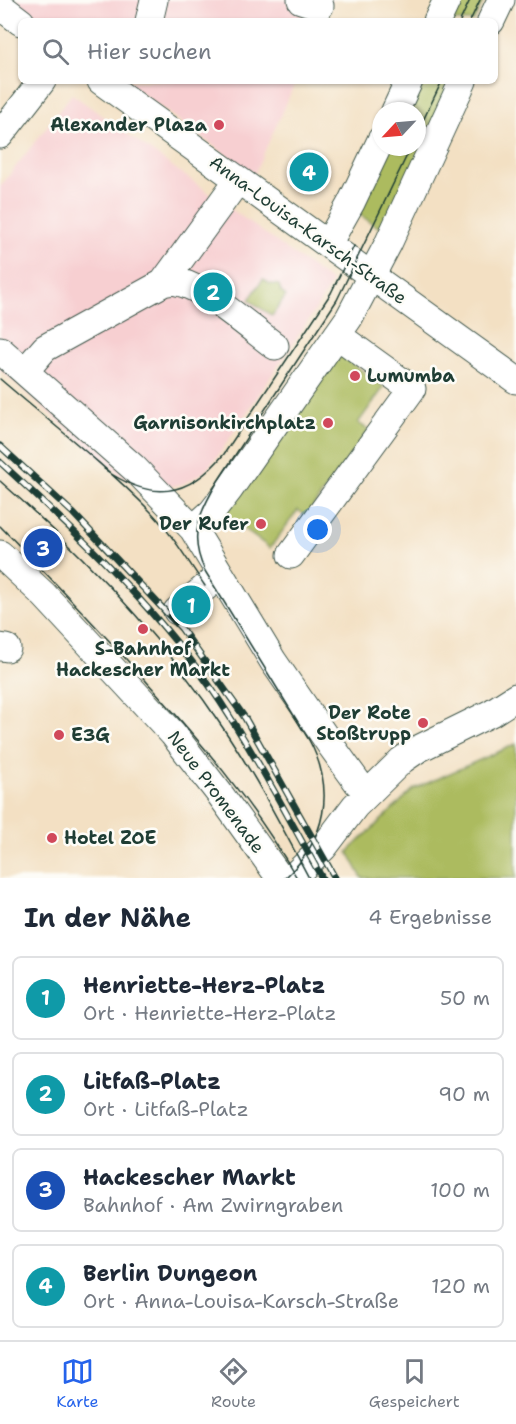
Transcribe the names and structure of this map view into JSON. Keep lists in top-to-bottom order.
{
  "streets": {
    "street": ["Anna-Louisa-Karsch-Straße", "Neue Promenade"]
  },
  "places": [
    "Alexander Plaza",
    "Lumumba",
    "Garnisonkirchplatz",
    "Der Rufer",
    "S-Bahnhof Hackescher Markt",
    "Der Rote Stoßtrupp",
    "E3G",
    "Hotel ZOE"
  ],
  "north": "bottom left",
  "page": {
    "search": "Hier suchen",
    "pins": [
      "4",
      "2",
      "3",
      "1"
    ],
    "heading": ["In der Nähe", "4 Ergebnisse"],
    "list": [
      {
        "mark": "1",
        "name": "Henriette-Herz-Platz",
        "note": "Ort · Henriette-Herz-Platz",
        "value": "50 m"
      },
      {
        "mark": "2",
        "name": "Litfaß-Platz",
        "note": "Ort · Litfaß-Platz",
        "value": "90 m"
      },
      {
        "mark": "3",
        "name": "Hackescher Markt",
        "note": "Bahnhof · Am Zwirngraben",
        "value": "100 m"
      },
      {
        "mark": "4",
        "name": "Berlin Dungeon",
        "note": "Ort · Anna-Louisa-Karsch-Straße",
        "value": "120 m"
      }
    ],
    "nav": ["Karte", "Route", "Gespeichert"]
  }
}
